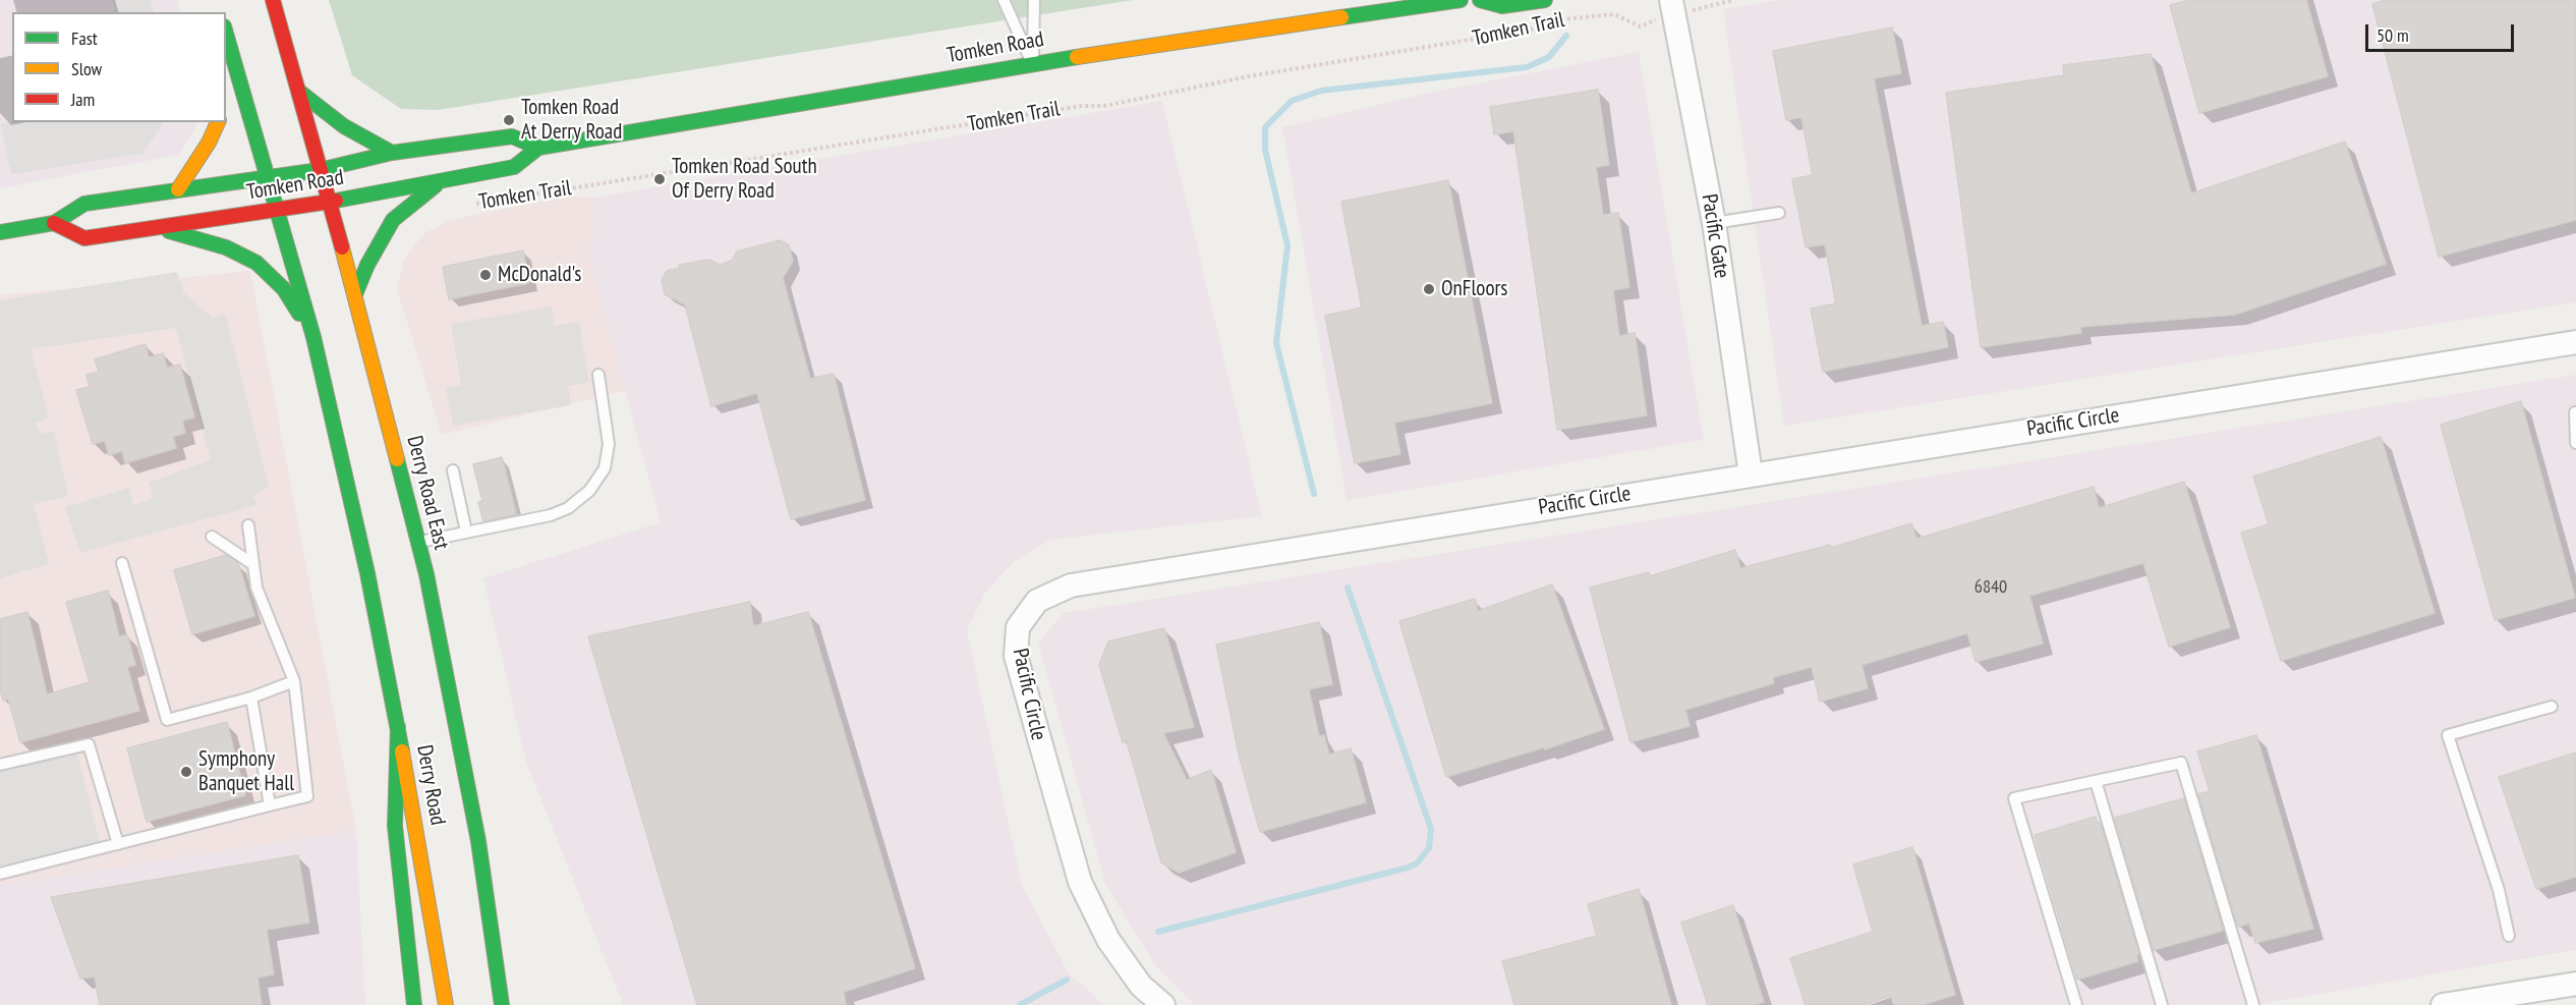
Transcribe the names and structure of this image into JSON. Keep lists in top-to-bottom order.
{
  "streets": {
    "main road": ["Tomken Road", "Derry Road East", "Derry Road"],
    "street": ["Pacific Gate", "Pacific Circle"],
    "path": ["Tomken Trail"]
  },
  "crossings": [
    ["Tomken Road", "Derry Road East"],
    ["Pacific Gate", "Pacific Circle"]
  ],
  "places": [
    "Tomken Road At Derry Road",
    "Tomken Road South Of Derry Road",
    "McDonald's",
    "OnFloors",
    "Symphony Banquet Hall"
  ],
  "house_numbers": ["6840"],
  "legend": ["Fast", "Slow", "Jam"],
  "scale_bar": "50 m"
}
